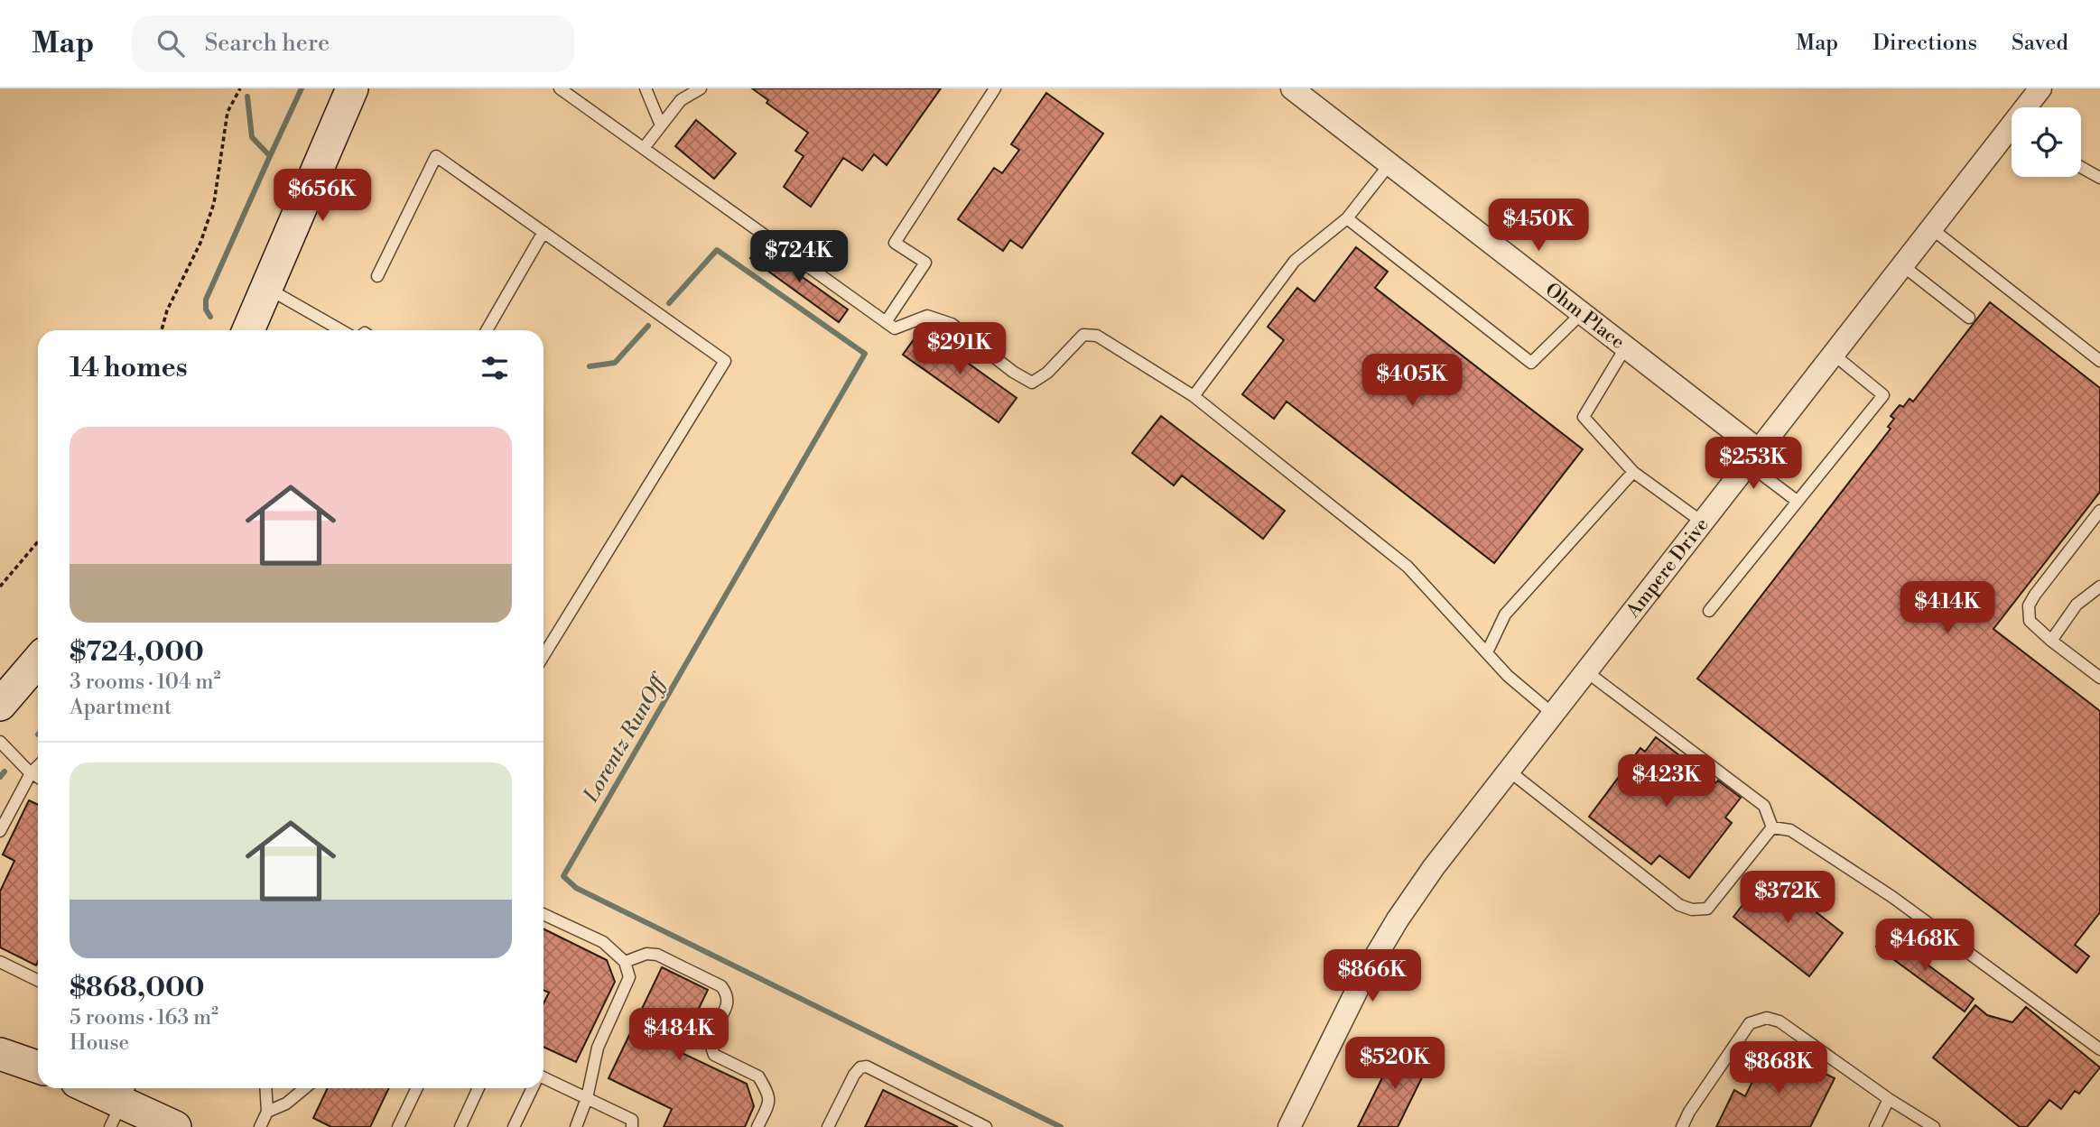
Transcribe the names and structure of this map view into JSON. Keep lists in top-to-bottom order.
{
  "streets": {
    "street": ["Ohm Place", "Ampere Drive"]
  },
  "crossings": [
    ["Ohm Place", "Ampere Drive"]
  ],
  "water": ["Lorentz RunOff"],
  "page": {
    "header": "Map",
    "search": "Search here",
    "nav": ["Map", "Directions", "Saved"],
    "price": [
      "$656K",
      "$450K",
      "$724K",
      "$291K",
      "$405K",
      "$253K",
      "$414K",
      "$423K",
      "$372K",
      "$468K",
      "$866K",
      "$484K",
      "$520K",
      "$868K"
    ],
    "heading": "14 homes",
    "list": [
      {
        "name": "$724,000",
        "note": "3 rooms · 104 m² · Apartment"
      },
      {
        "name": "$868,000",
        "note": "5 rooms · 163 m² · House"
      }
    ]
  }
}
